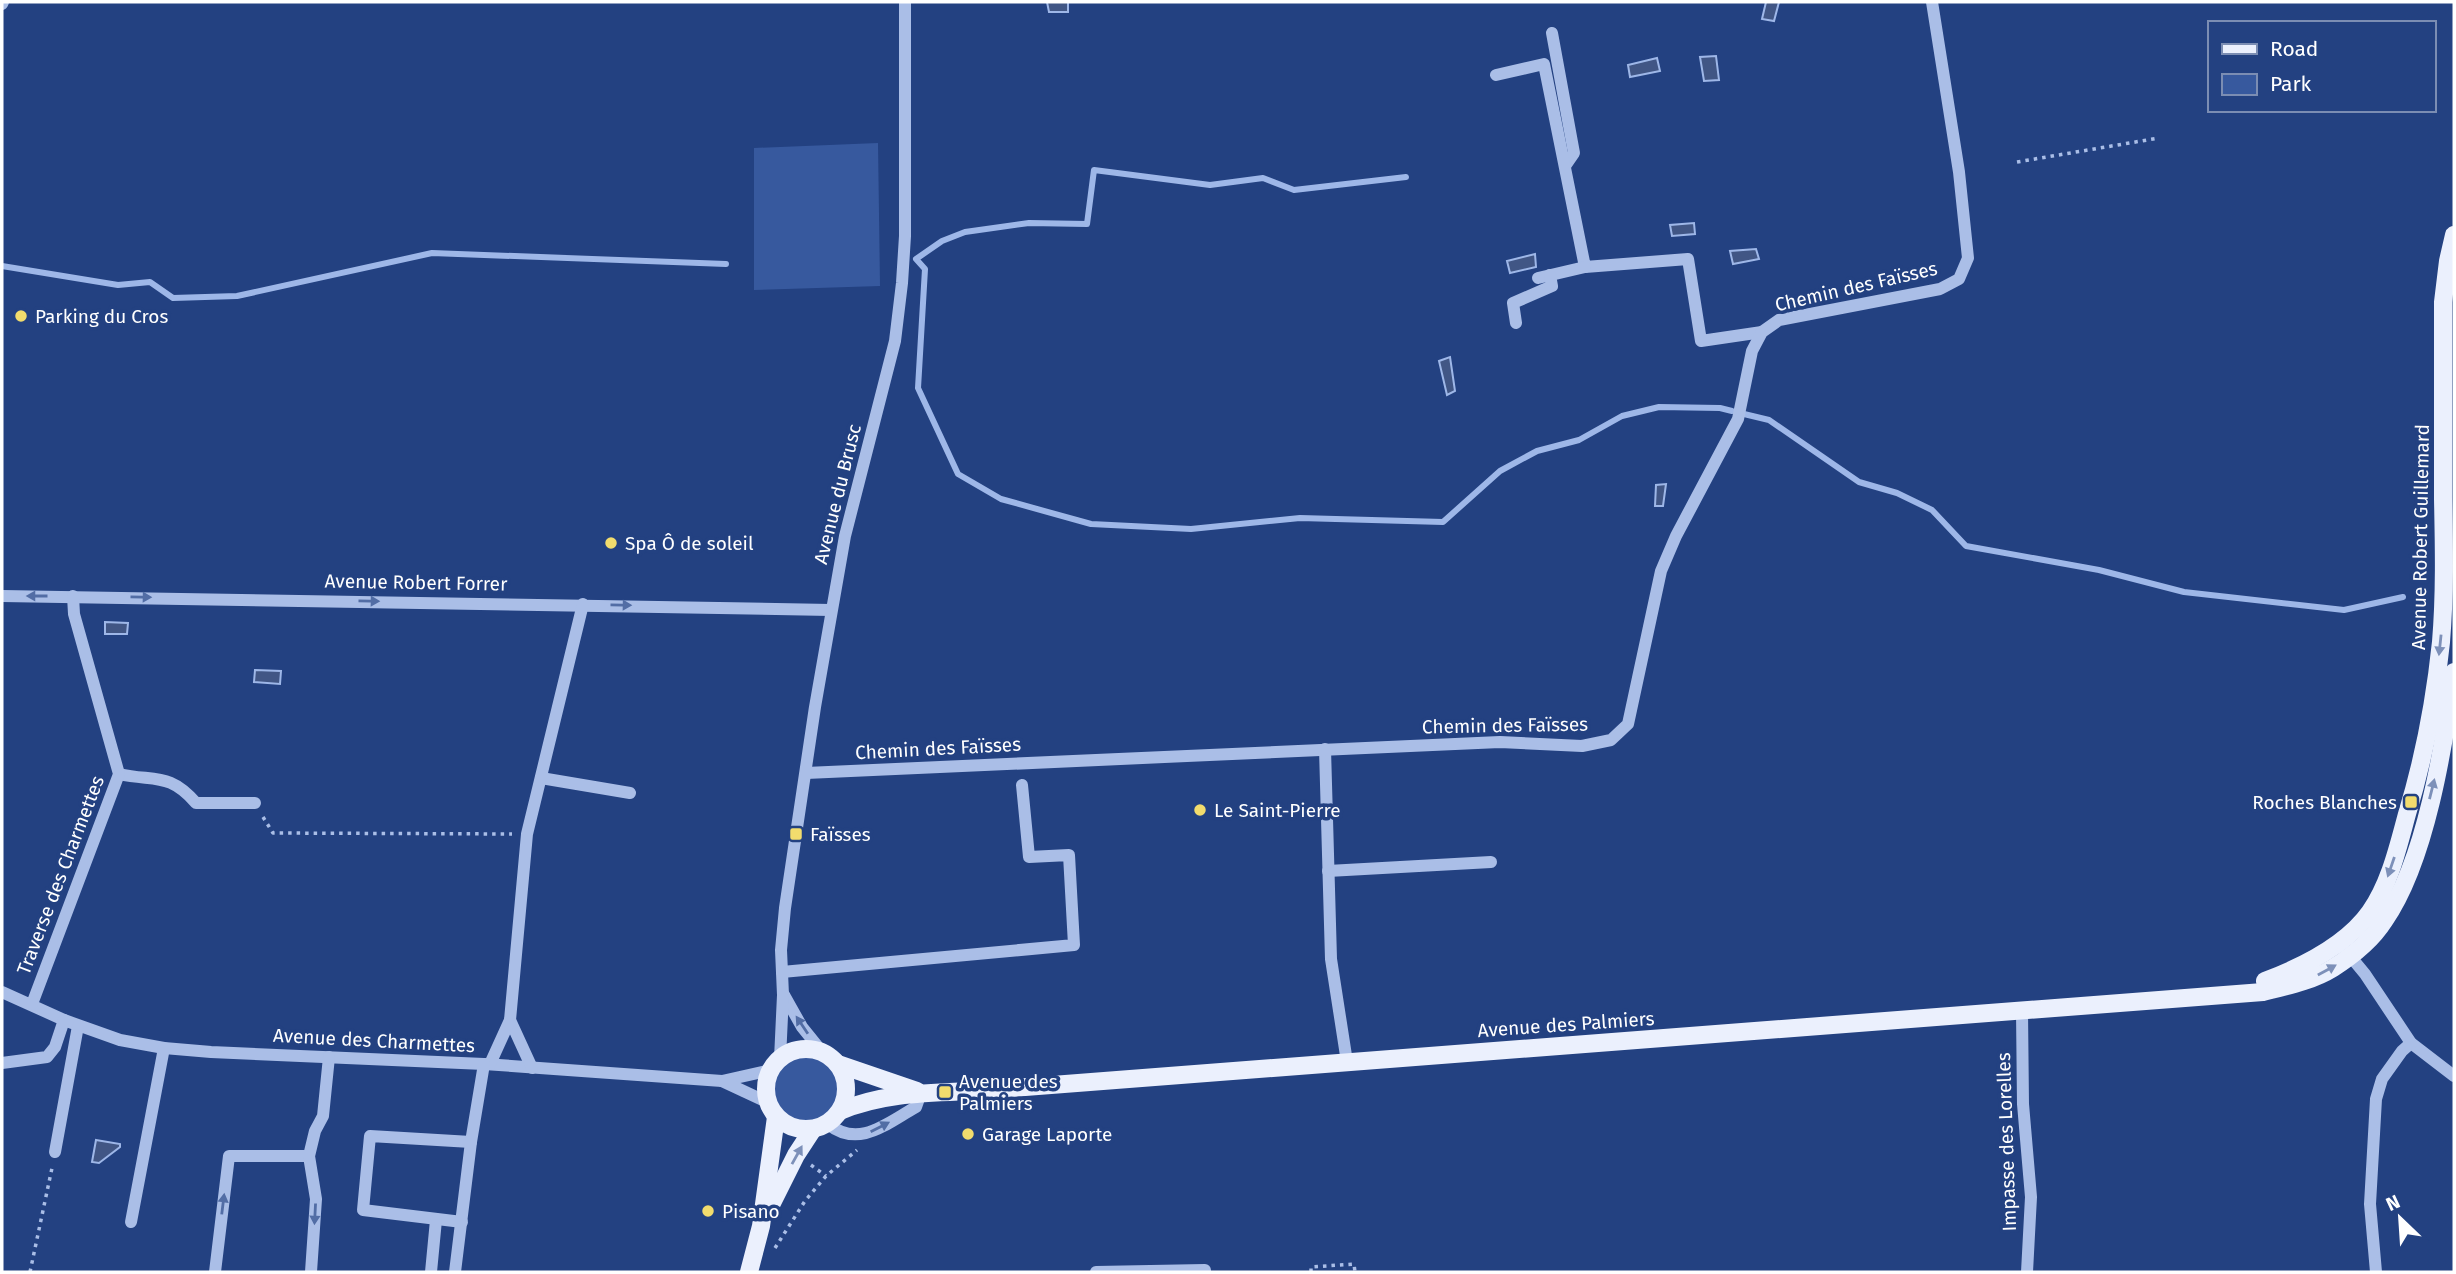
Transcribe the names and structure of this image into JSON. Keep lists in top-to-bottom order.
{
  "streets": {
    "main road": ["Avenue Robert Guillemard", "Avenue des Palmiers"],
    "street": [
      "Chemin des Faïsses",
      "Avenue du Brusc",
      "Avenue Robert Forrer",
      "Traverse des Charmettes",
      "Avenue des Charmettes",
      "Impasse des Lorelles"
    ]
  },
  "crossings": [
    ["Chemin des Faïsses", "Avenue du Brusc"],
    ["Avenue du Brusc", "Avenue Robert Forrer"],
    ["Avenue du Brusc", "Avenue des Palmiers"],
    ["Avenue du Brusc", "Avenue des Charmettes"],
    ["Avenue Robert Guillemard", "Avenue des Palmiers"],
    ["Avenue Robert Forrer", "Traverse des Charmettes"],
    ["Traverse des Charmettes", "Avenue des Charmettes"],
    ["Avenue des Palmiers", "Avenue des Charmettes"],
    ["Avenue des Palmiers", "Impasse des Lorelles"]
  ],
  "one_way": ["Avenue Robert Forrer"],
  "places": {
    "other": [
      "Parking du Cros",
      "Spa Ô de soleil",
      "Le Saint-Pierre",
      "Garage Laporte",
      "Pisano"
    ],
    "transit": ["Roches Blanches", "Faïsses", "Avenue des Palmiers"]
  },
  "legend": ["Road", "Park"],
  "north": "top left"
}
